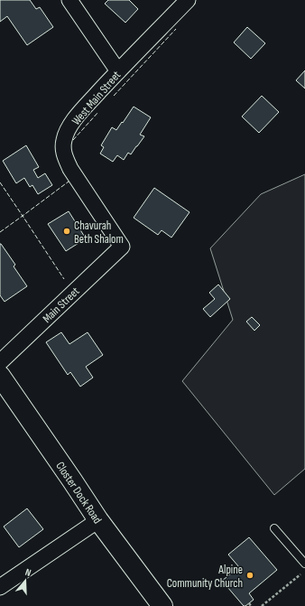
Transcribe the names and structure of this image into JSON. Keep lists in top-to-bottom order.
{
  "streets": {
    "main road": ["Closter Dock Road"],
    "street": ["West Main Street", "Main Street"]
  },
  "crossings": [
    ["West Main Street", "Main Street"]
  ],
  "places": ["Chavurah Beth Shalom", "Alpine Community Church"],
  "north": "top"
}
